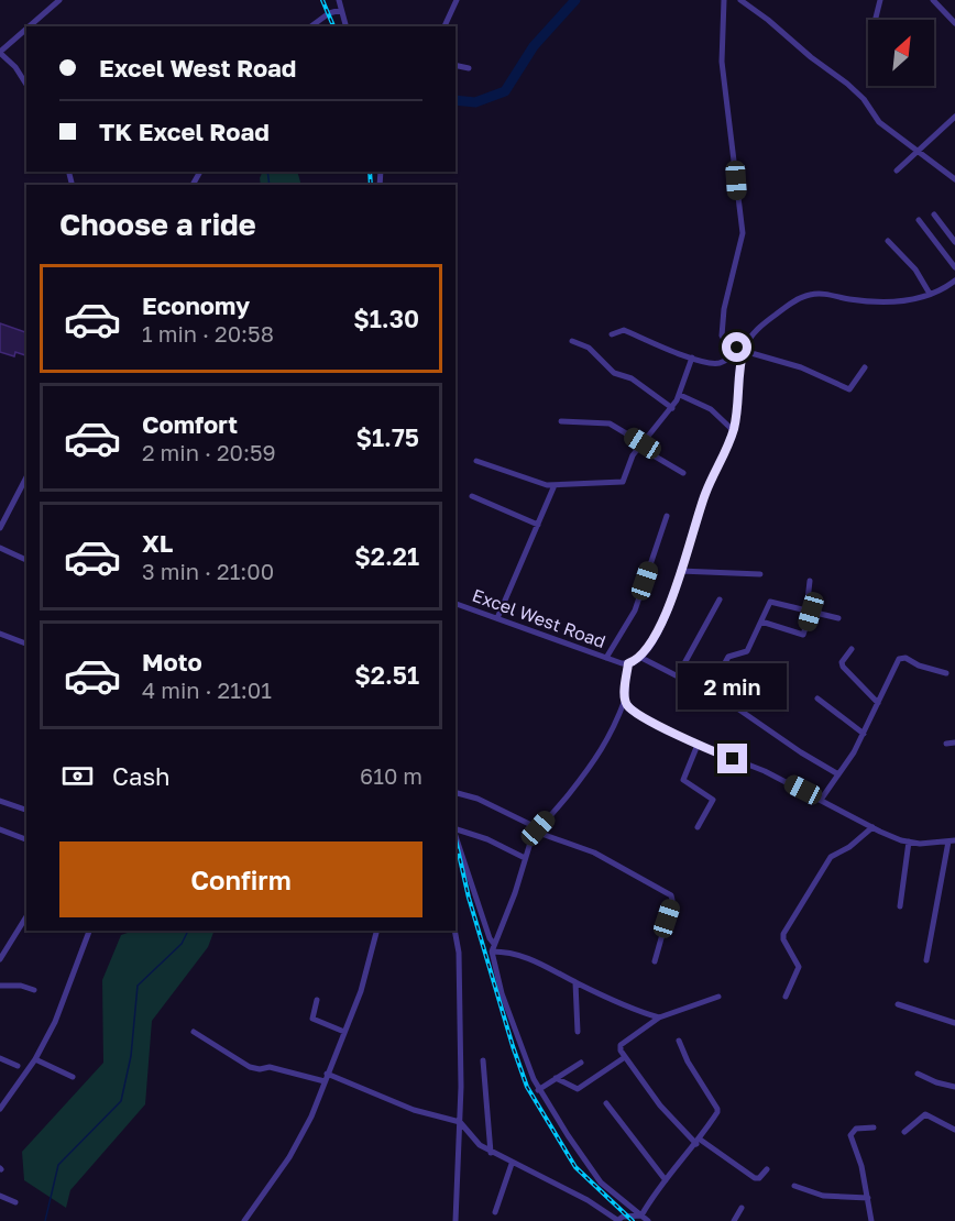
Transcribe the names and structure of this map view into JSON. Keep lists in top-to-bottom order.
{
  "streets": {
    "street": ["Excel West Road"]
  },
  "north": "top right",
  "page": {
    "banner": ["Excel West Road", "TK Excel Road"],
    "heading": "Choose a ride",
    "list": [
      {
        "name": "Economy",
        "note": "1 min · 20:58",
        "value": "$1.30"
      },
      {
        "name": "Comfort",
        "note": "2 min · 20:59",
        "value": "$1.75"
      },
      {
        "name": "XL",
        "note": "3 min · 21:00",
        "value": "$2.21"
      },
      {
        "name": "Moto",
        "note": "4 min · 21:01",
        "value": "$2.51"
      }
    ],
    "bubble": "2 min",
    "pay": ["Cash", "610 m"],
    "buttons": "Confirm"
  }
}
